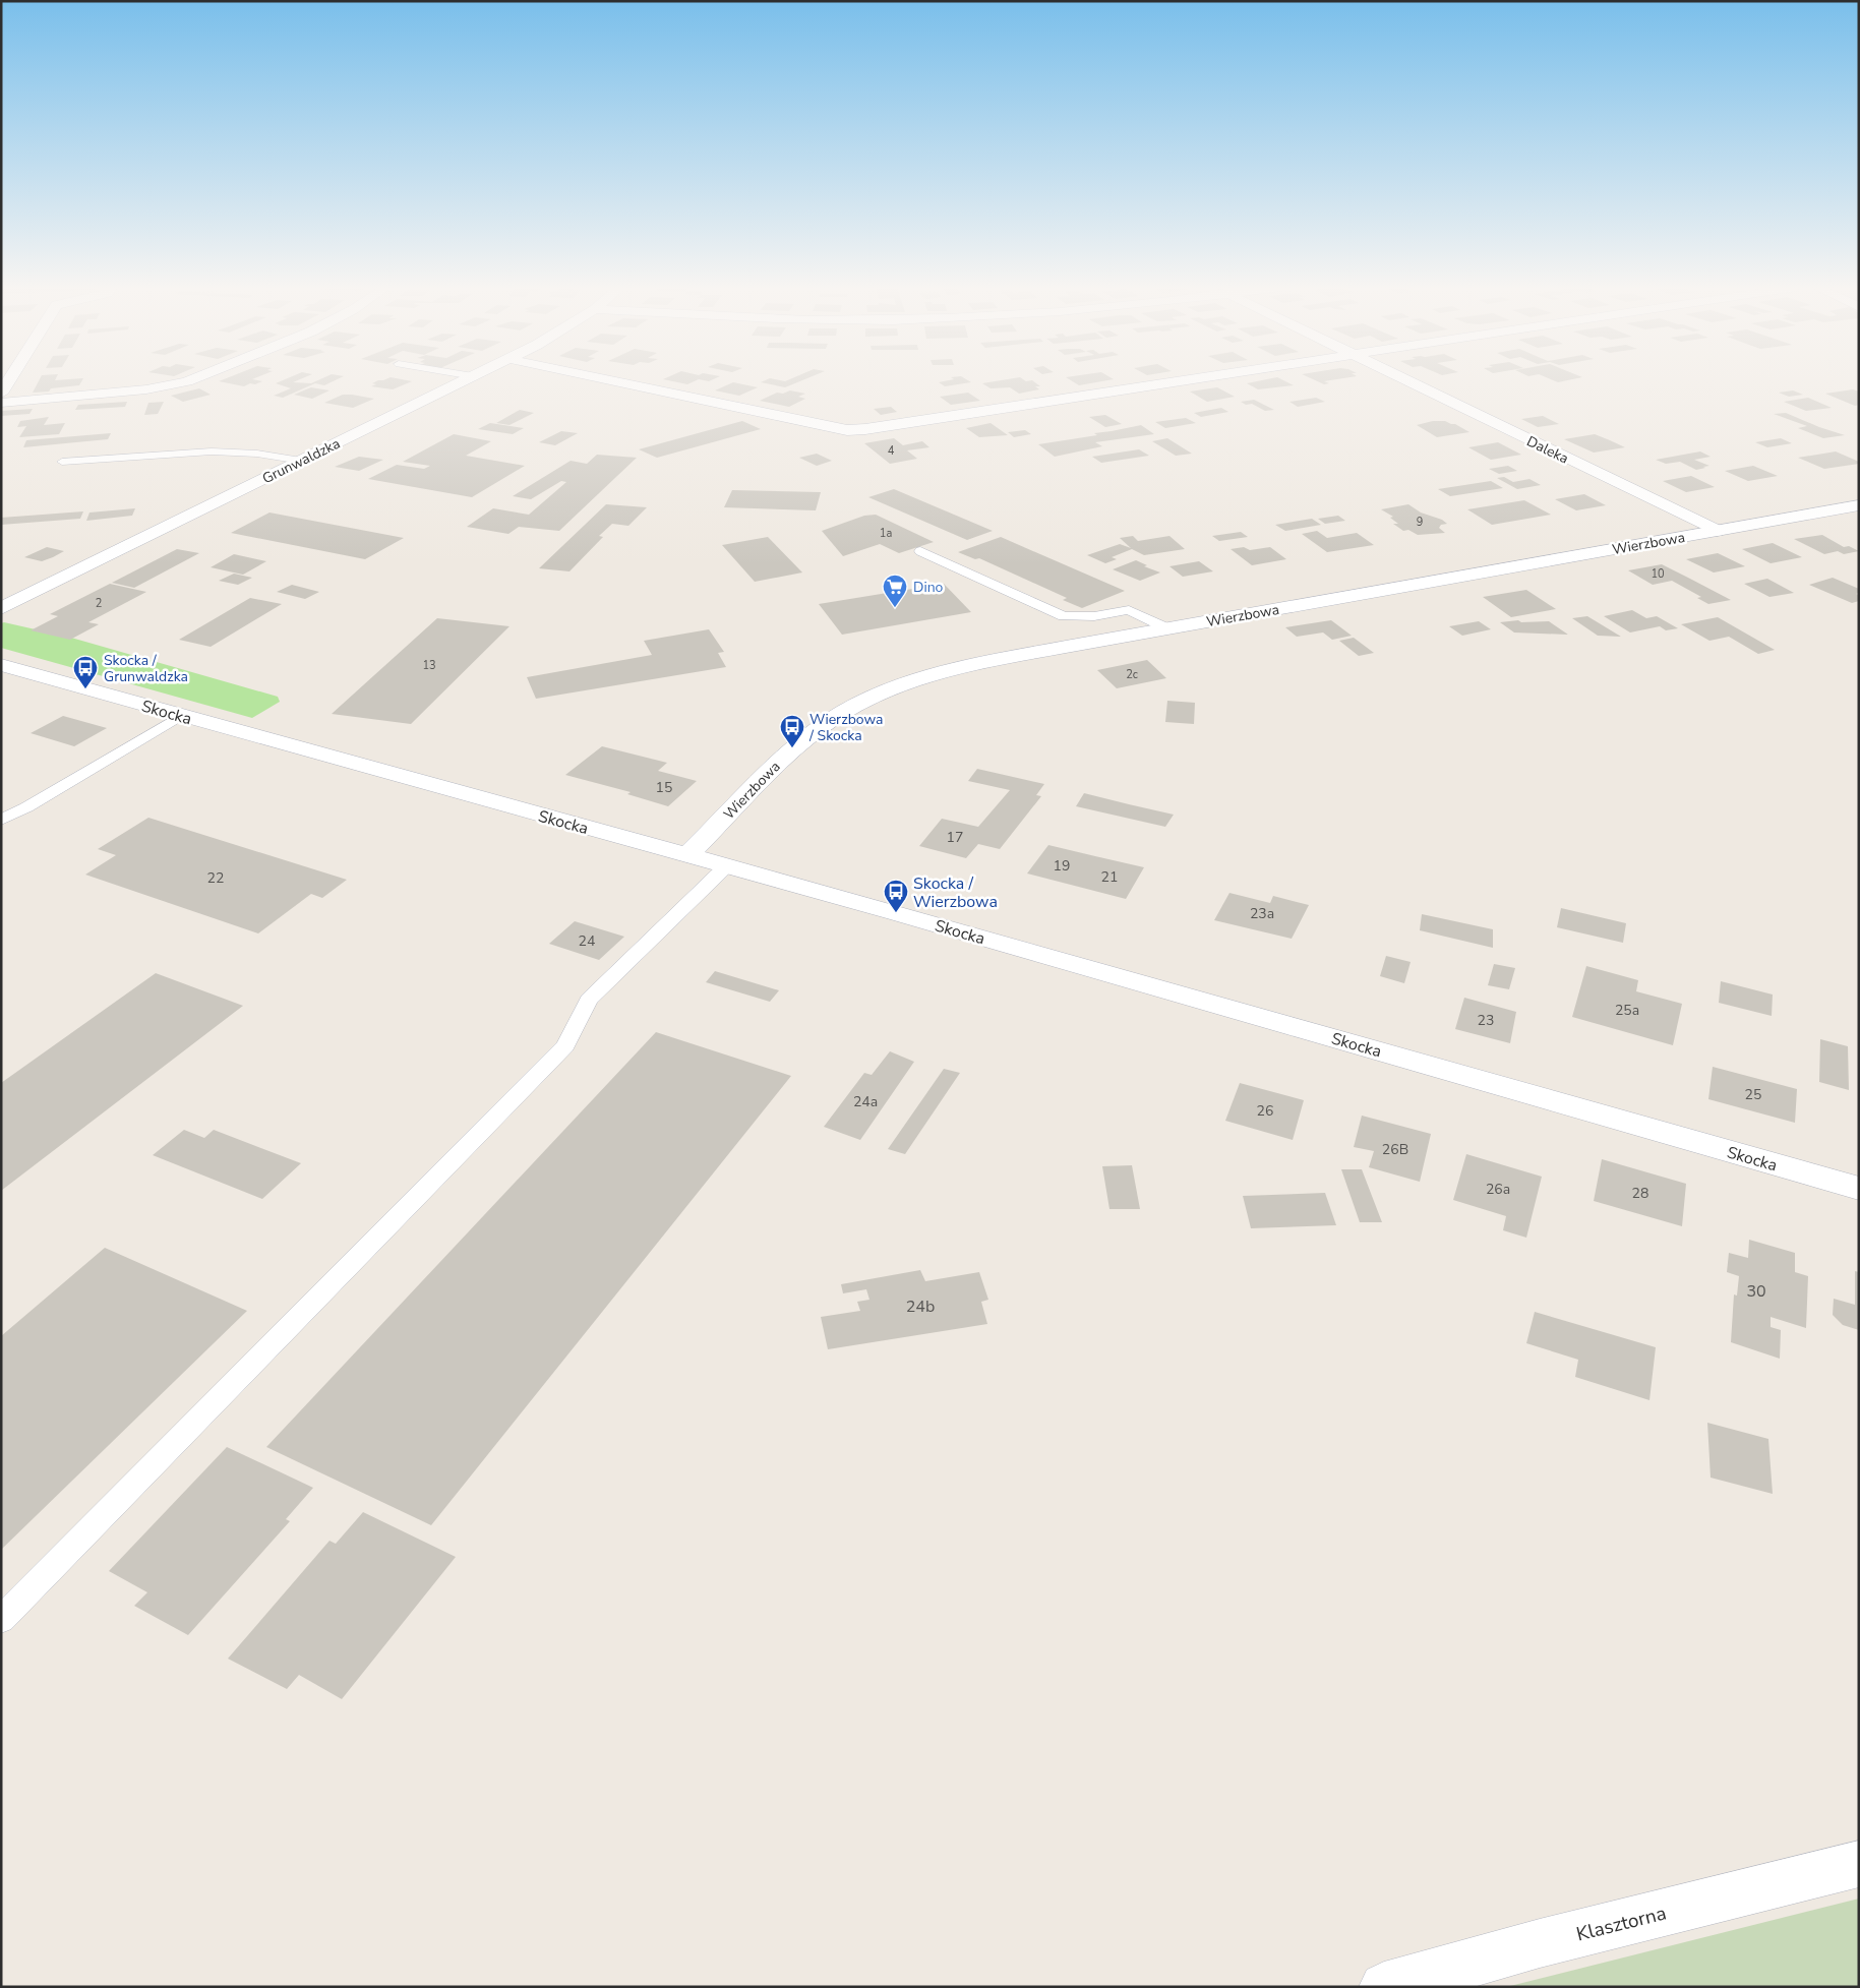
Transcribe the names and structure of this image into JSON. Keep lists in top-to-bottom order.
{
  "streets": {
    "street": [
      "Daleka",
      "Grunwaldzka",
      "Wierzbowa",
      "Skocka",
      "Klasztorna"
    ]
  },
  "crossings": [
    ["Daleka", "Wierzbowa"],
    ["Wierzbowa", "Skocka"]
  ],
  "places": {
    "supermarket": ["Dino"],
    "bus stop": ["Skocka / Grunwaldzka", "Wierzbowa / Skocka", "Skocka / Wierzbowa"]
  },
  "house_numbers": [
    "4",
    "9",
    "1a",
    "10",
    "2",
    "13",
    "2c",
    "15",
    "17",
    "19",
    "21",
    "22",
    "23a",
    "24",
    "25a",
    "23",
    "25",
    "24a",
    "26",
    "26B",
    "26a",
    "28",
    "30",
    "24b"
  ]
}
